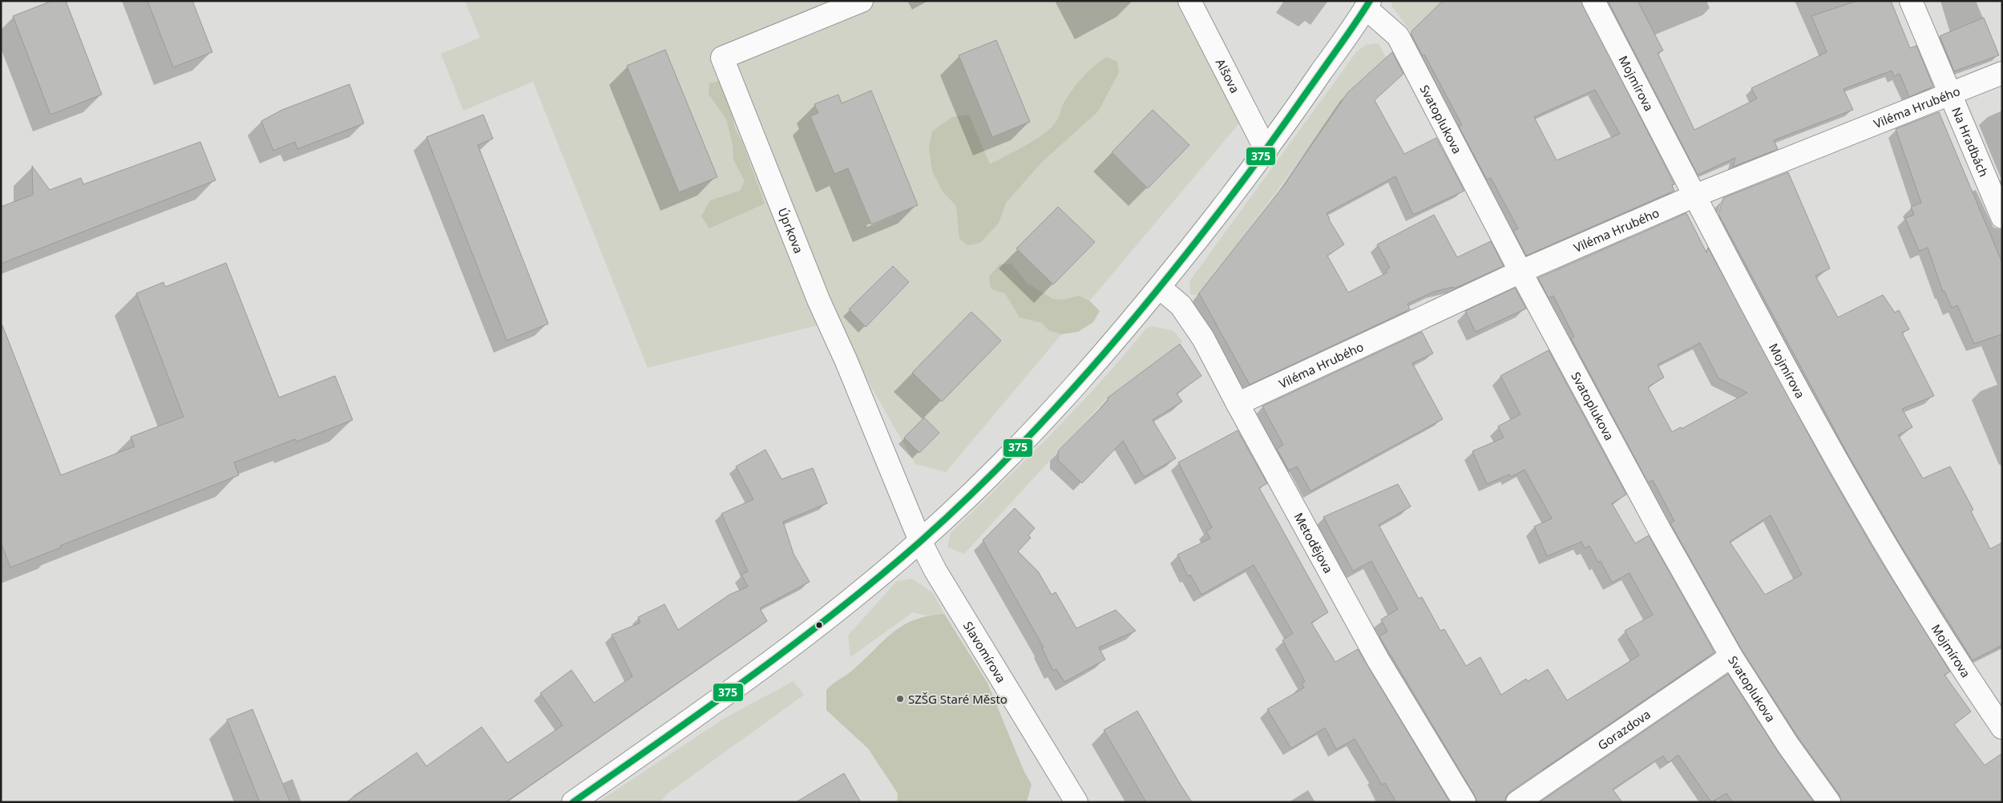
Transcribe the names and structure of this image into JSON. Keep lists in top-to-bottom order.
{
  "streets": {
    "street": [
      "Alšova",
      "Mojmírova",
      "Viléma Hrubého",
      "Svatoplukova",
      "Na Hradbách",
      "Úprkova",
      "Metodějova",
      "Slavomírova",
      "Gorazdova"
    ]
  },
  "crossings": [
    ["Mojmírova", "Viléma Hrubého"],
    ["Viléma Hrubého", "Svatoplukova"],
    ["Viléma Hrubého", "Na Hradbách"],
    ["Viléma Hrubého", "Metodějova"],
    ["Svatoplukova", "Gorazdova"],
    ["Úprkova", "Slavomírova"]
  ],
  "places": ["SZŠG Staré Město"],
  "lines": ["transit line 375"]
}
